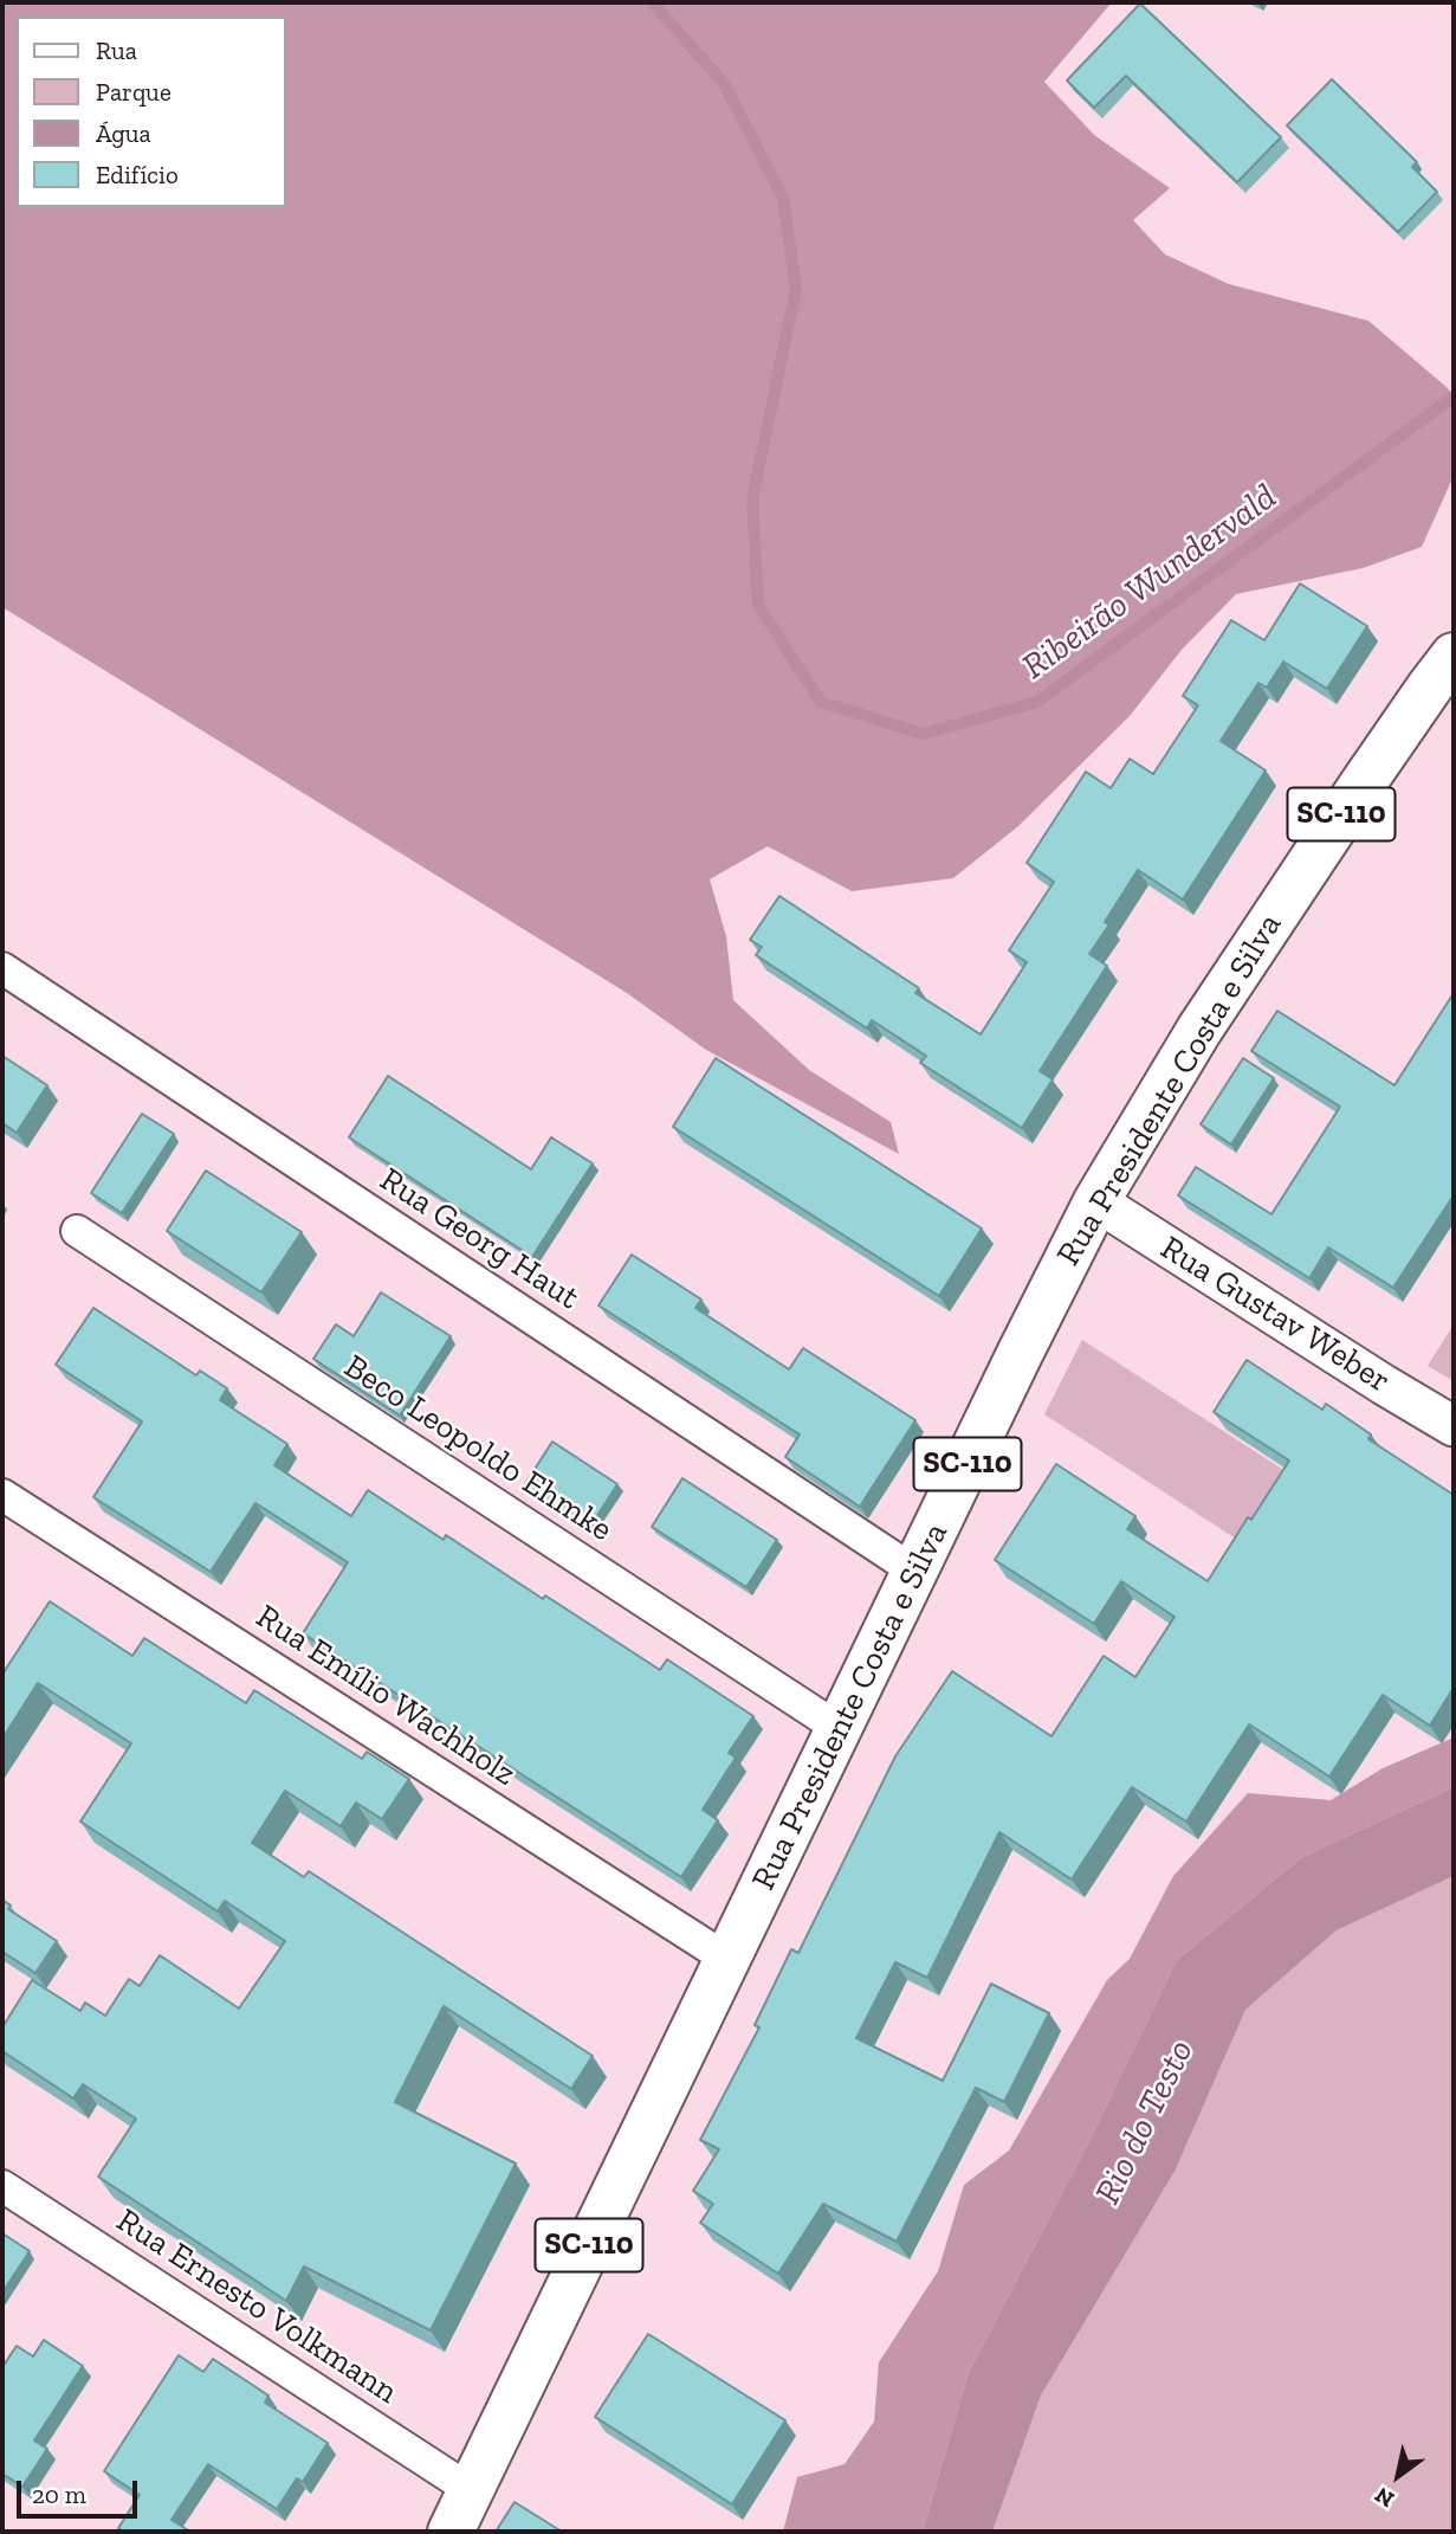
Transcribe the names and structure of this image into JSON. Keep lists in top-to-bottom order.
{
  "streets": {
    "main road": ["SC-110", "Rua Presidente Costa e Silva"],
    "street": [
      "Rua Georg Haut",
      "Rua Gustav Weber",
      "Beco Leopoldo Ehmke",
      "Rua Emílio Wachholz",
      "Rua Ernesto Volkmann"
    ]
  },
  "crossings": [
    ["Rua Presidente Costa e Silva", "Rua Georg Haut"],
    ["Rua Presidente Costa e Silva", "Rua Gustav Weber"],
    ["Rua Presidente Costa e Silva", "Beco Leopoldo Ehmke"],
    ["Rua Presidente Costa e Silva", "Rua Emílio Wachholz"],
    ["Rua Presidente Costa e Silva", "Rua Ernesto Volkmann"]
  ],
  "water": ["Ribeirão Wundervald", "Rio do Testo"],
  "legend": [
    "Rua",
    "Parque",
    "Água",
    "Edifício"
  ],
  "scale_bar": "20 m",
  "north": "bottom left"
}
